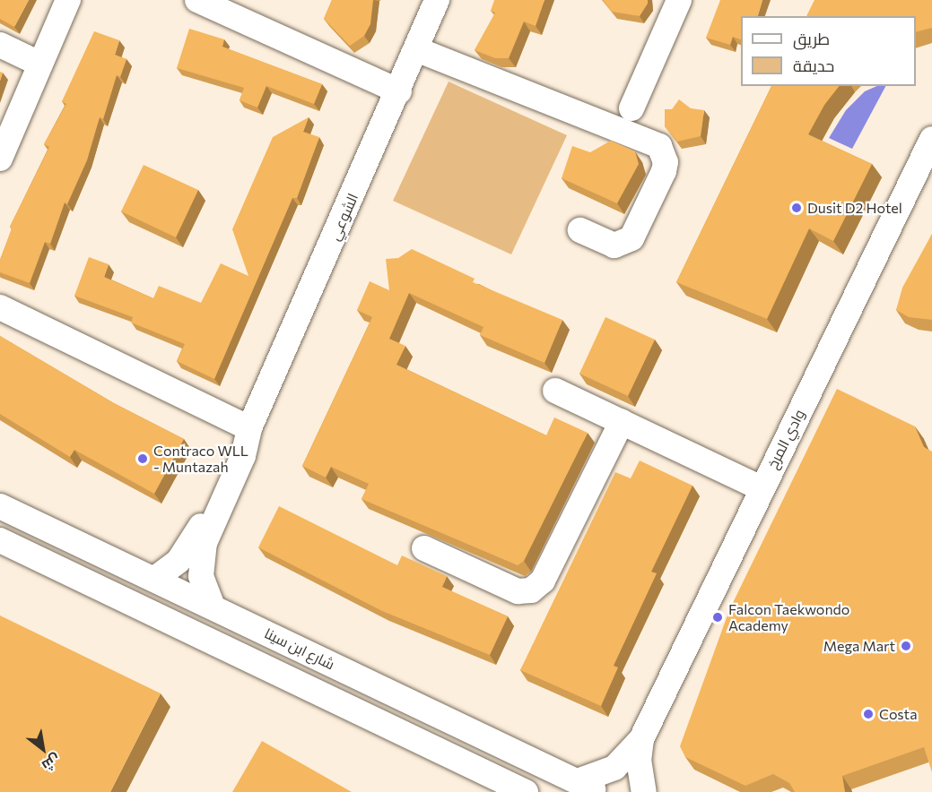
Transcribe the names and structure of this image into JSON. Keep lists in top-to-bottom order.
{
  "streets": {
    "street": ["الشوعي", "وادي المرخ", "شارع ابن سينا"]
  },
  "crossings": [
    ["الشوعي", "شارع ابن سينا"],
    ["وادي المرخ", "شارع ابن سينا"]
  ],
  "places": [
    "Dusit D2 Hotel",
    "Contraco WLL - Muntazah",
    "Falcon Taekwondo Academy",
    "Mega Mart",
    "Costa"
  ],
  "legend": ["طريق", "حديقة"],
  "north": "bottom right"
}
